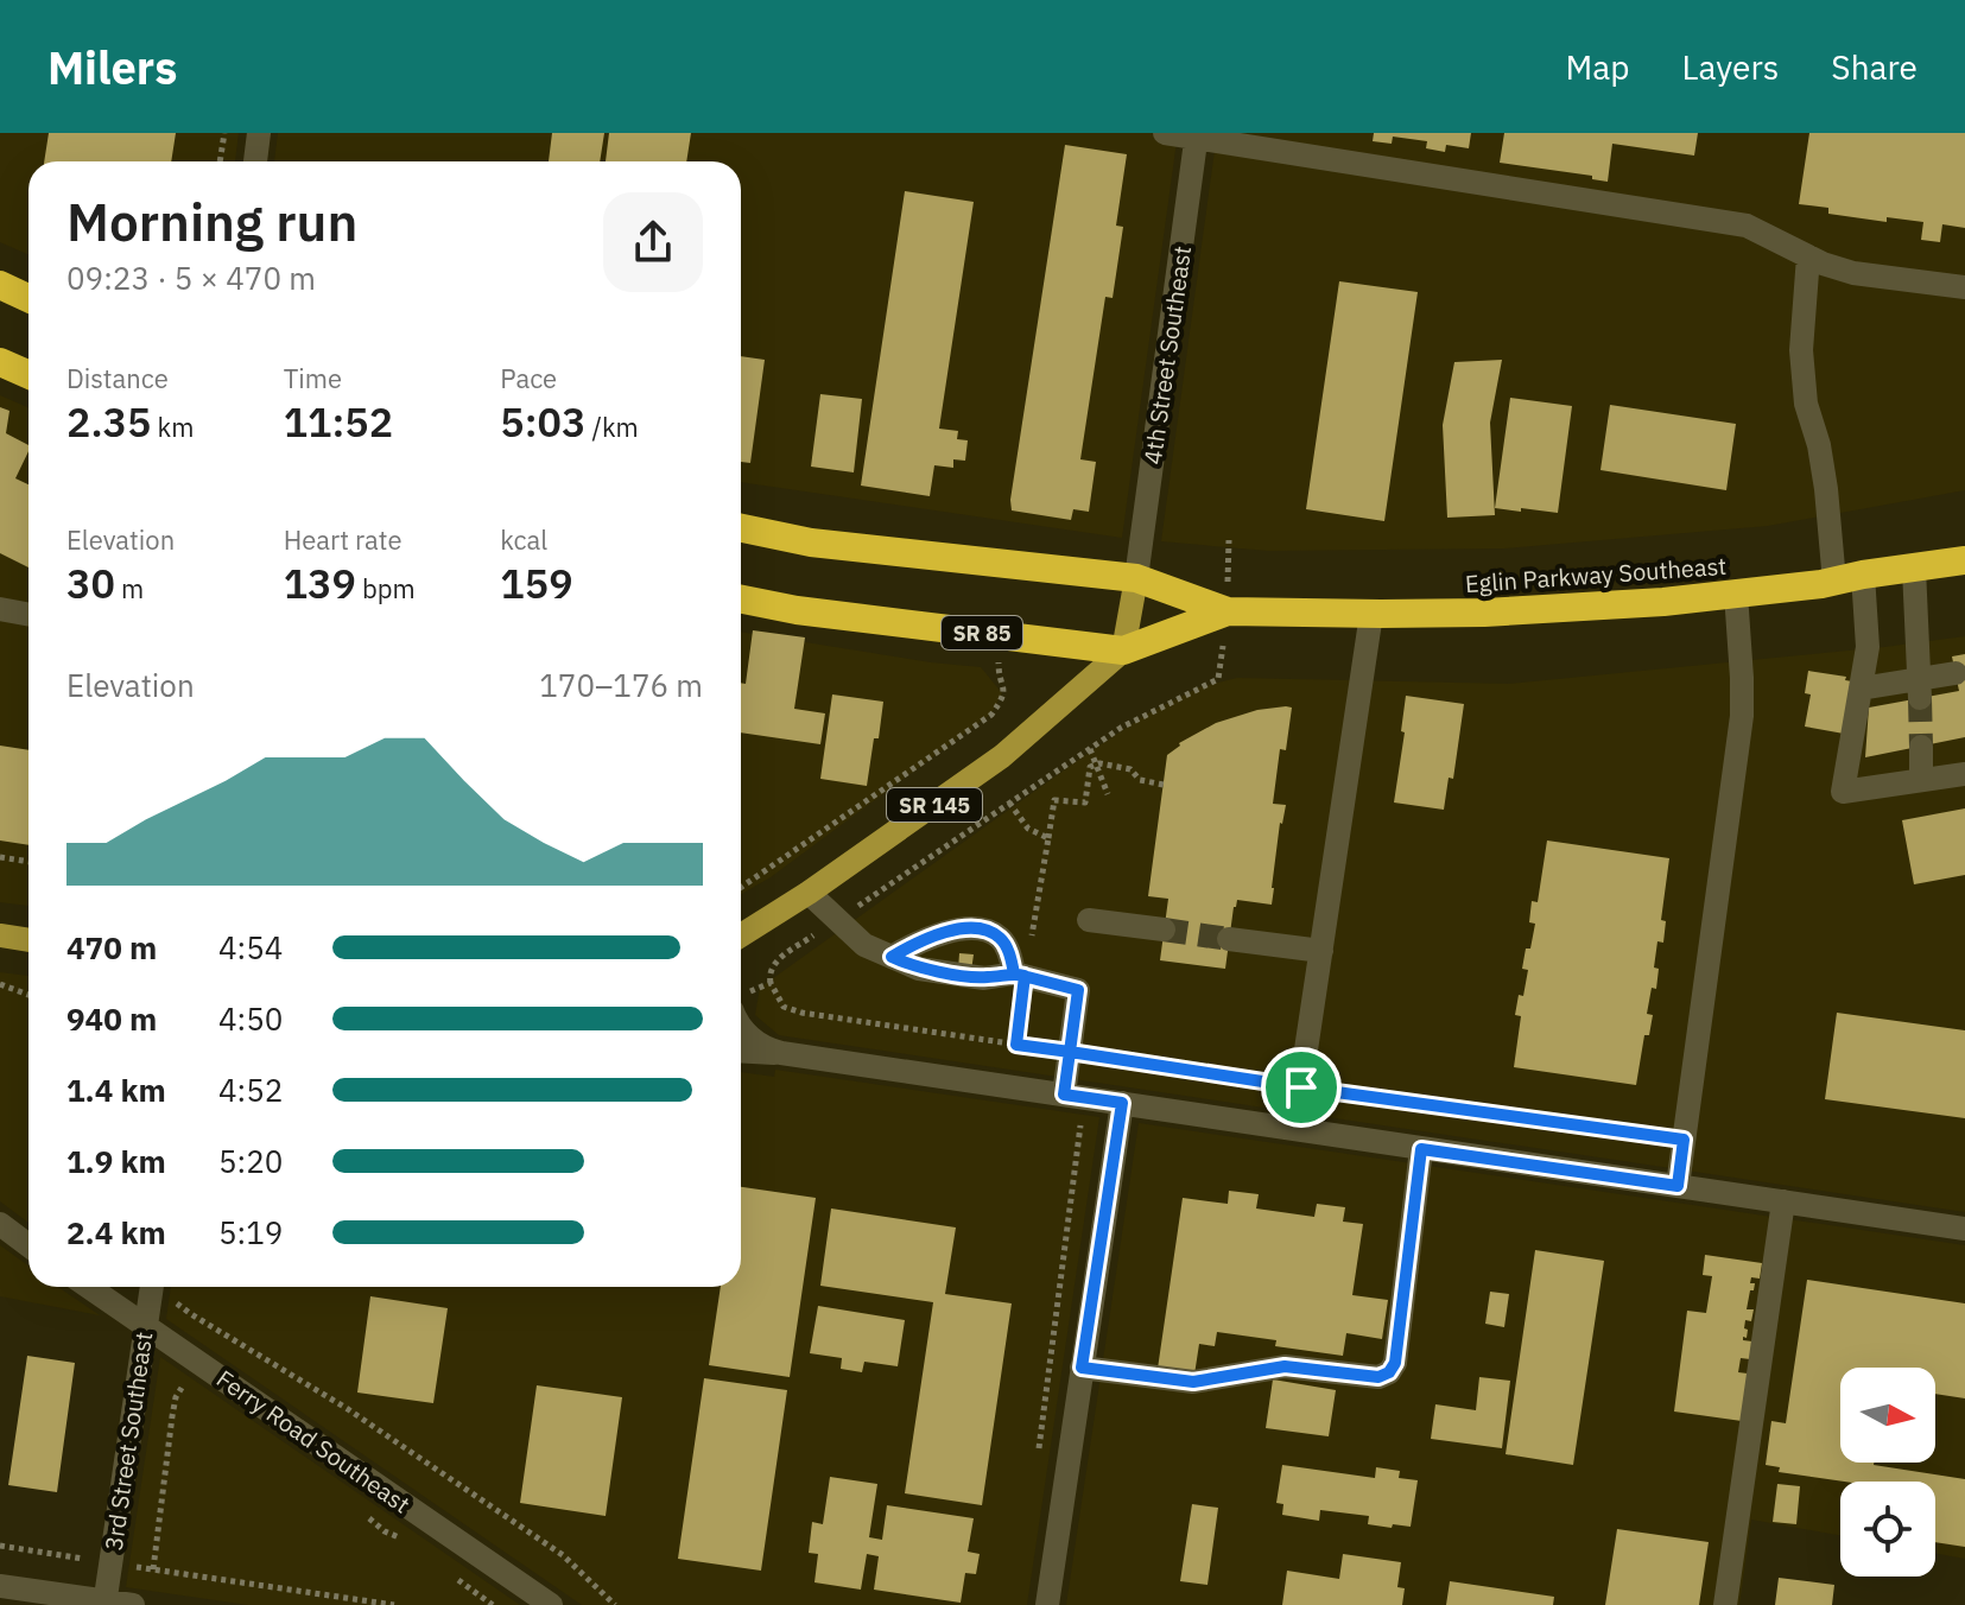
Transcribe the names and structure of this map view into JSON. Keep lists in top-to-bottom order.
{
  "streets": {
    "highway": ["Eglin Parkway Southeast", "SR 85"],
    "main road": ["SR 145"],
    "street": ["4th Street Southeast", "3rd Street Southeast", "Ferry Road Southeast"]
  },
  "crossings": [
    ["4th Street Southeast", "Eglin Parkway Southeast"],
    ["Eglin Parkway Southeast", "SR 145"],
    ["3rd Street Southeast", "Ferry Road Southeast"]
  ],
  "north": "right",
  "page": {
    "header": "Milers",
    "nav": ["Map", "Layers", "Share"],
    "heading": ["Morning run", "09:23 · 5 × 470 m"],
    "stats": [
      ["Distance", "2.35 km"],
      ["Time", "11:52"],
      ["Pace", "5:03 /km"],
      ["Elevation", "30 m"],
      ["Heart rate", "139 bpm"],
      ["kcal", "159"]
    ],
    "chart": ["Elevation", "170–176 m"],
    "list": [
      {
        "name": "470 m",
        "note": "4:54"
      },
      {
        "name": "940 m",
        "note": "4:50"
      },
      {
        "name": "1.4 km",
        "note": "4:52"
      },
      {
        "name": "1.9 km",
        "note": "5:20"
      },
      {
        "name": "2.4 km",
        "note": "5:19"
      }
    ]
  }
}
